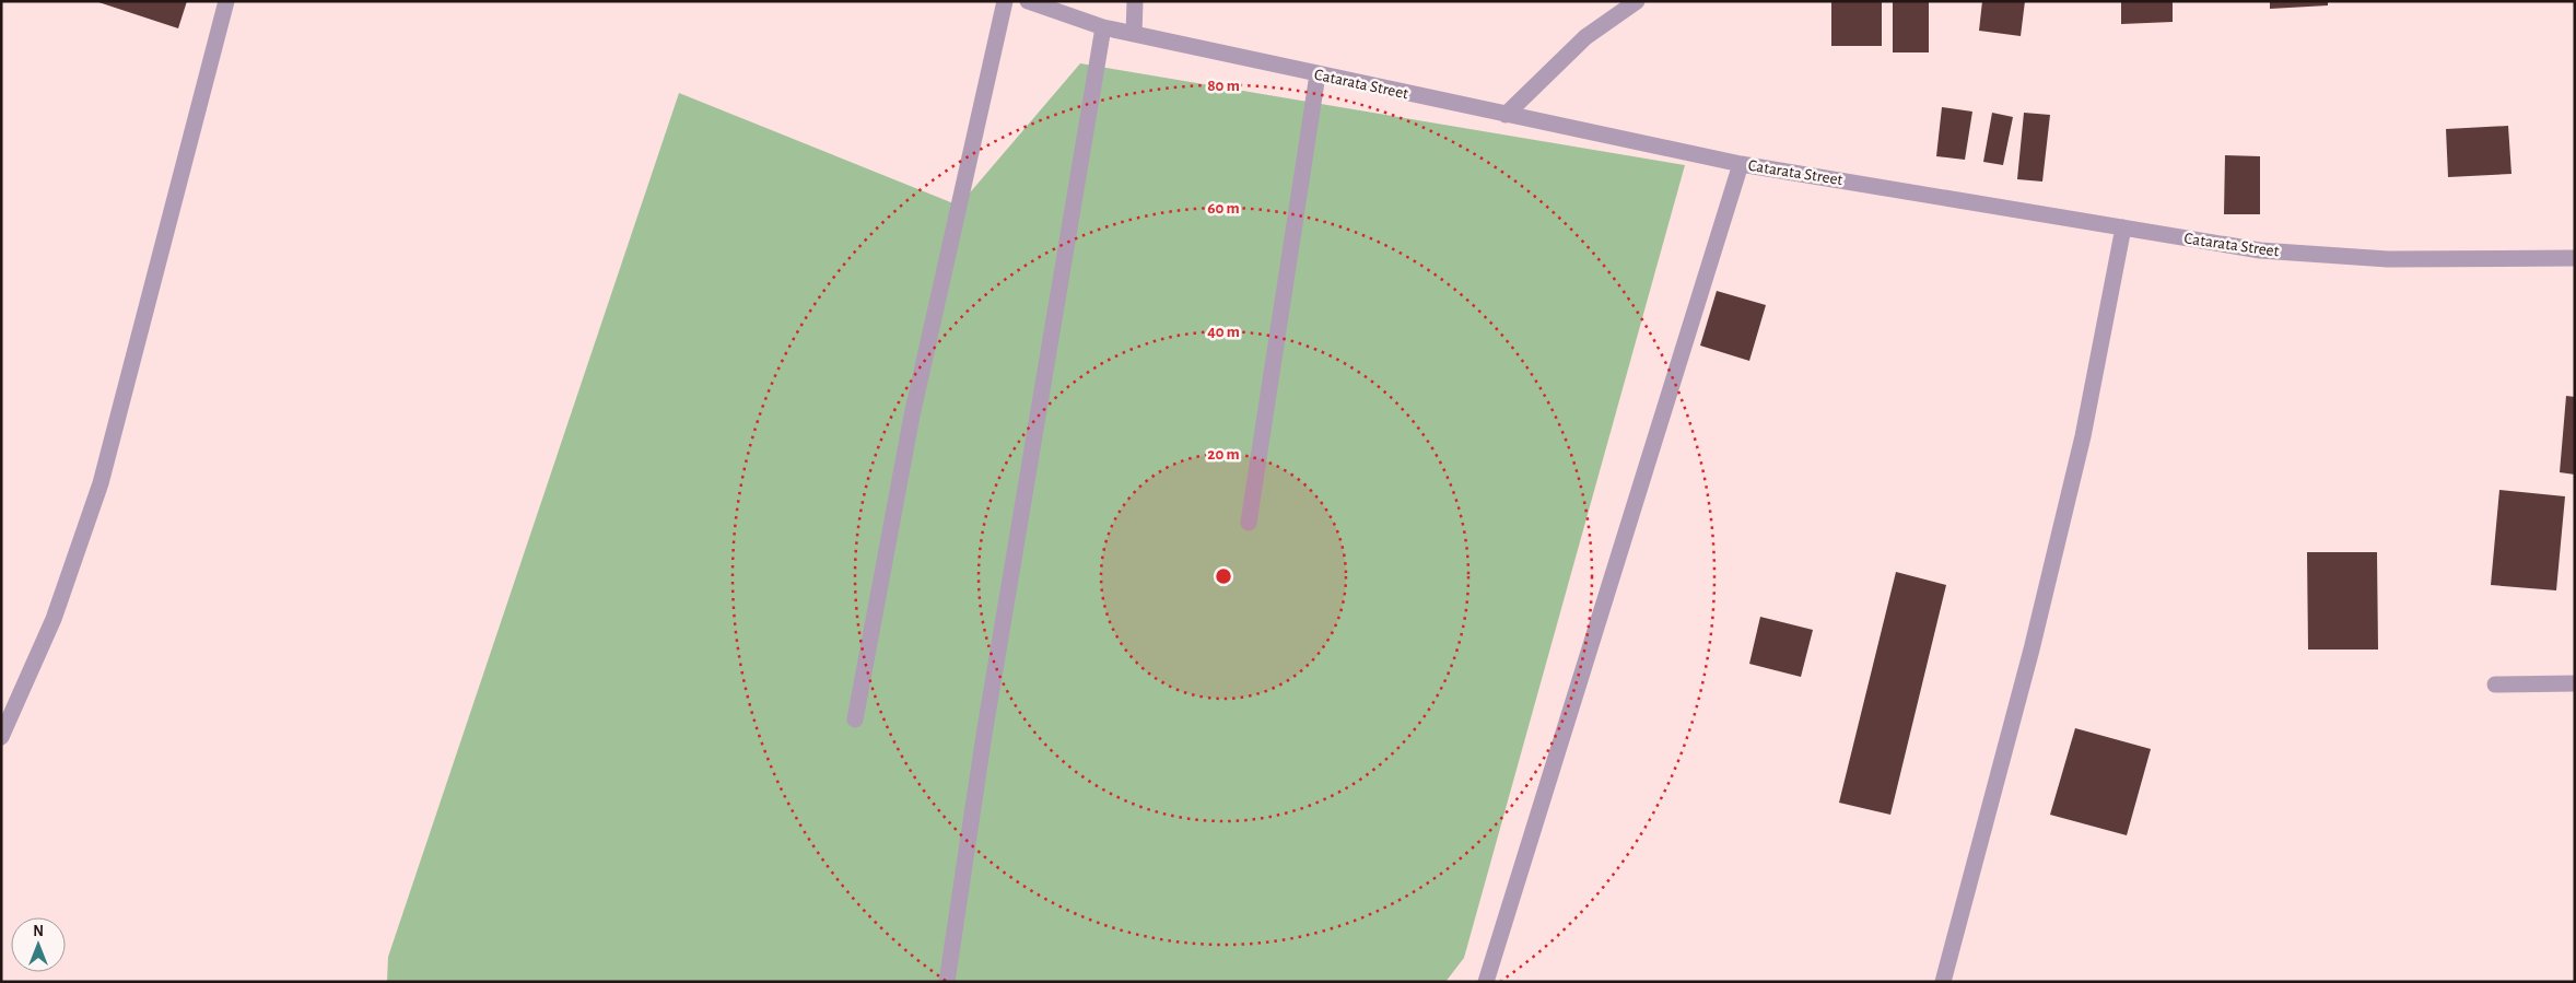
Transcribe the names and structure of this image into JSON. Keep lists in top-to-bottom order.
{
  "streets": {
    "street": ["Catarata Street"]
  },
  "north": "top",
  "rings": [
    "80 m",
    "60 m",
    "40 m",
    "20 m"
  ]
}
